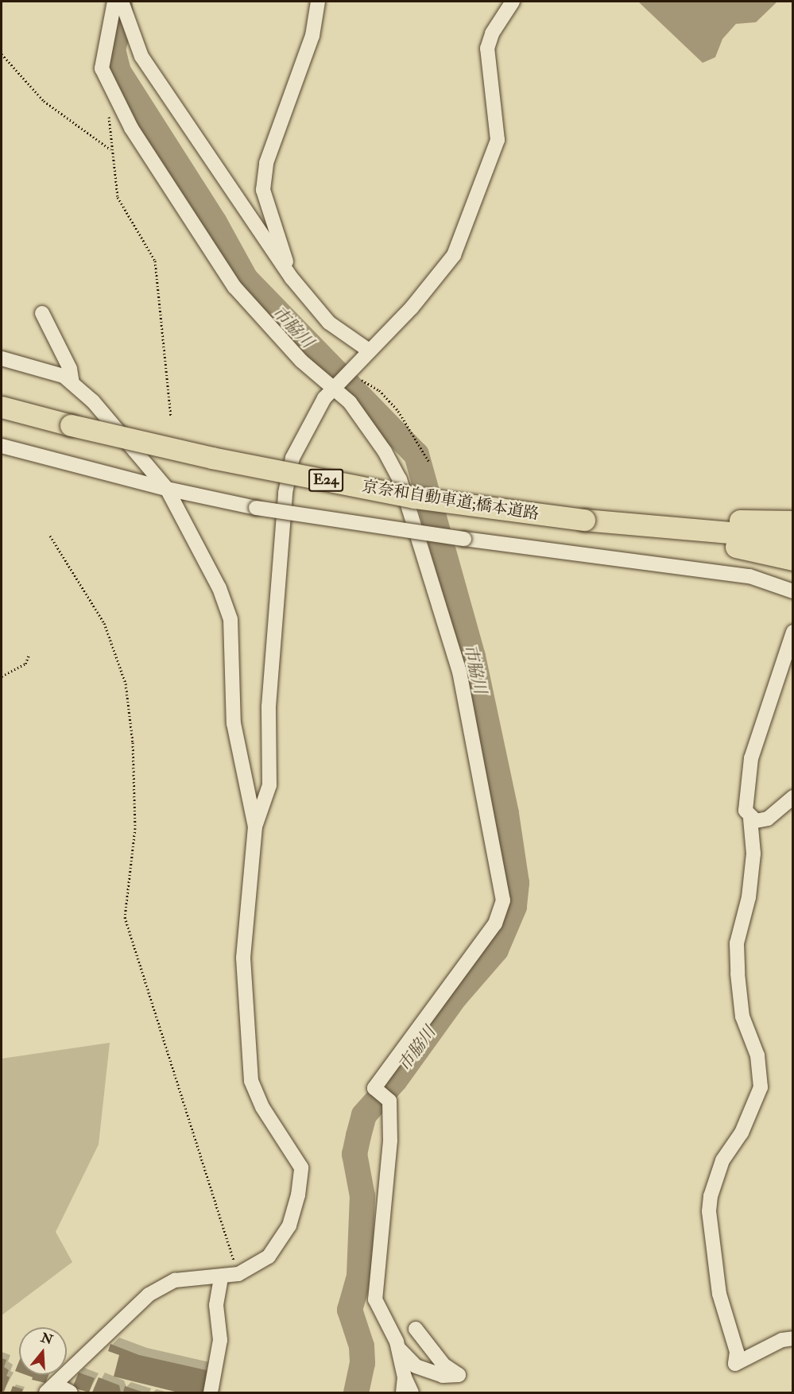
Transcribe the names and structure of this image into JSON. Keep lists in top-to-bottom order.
{
  "streets": {
    "highway": ["E24", "京奈和自動車道;橋本道路"]
  },
  "water": ["市脇川"],
  "north": "top"
}
